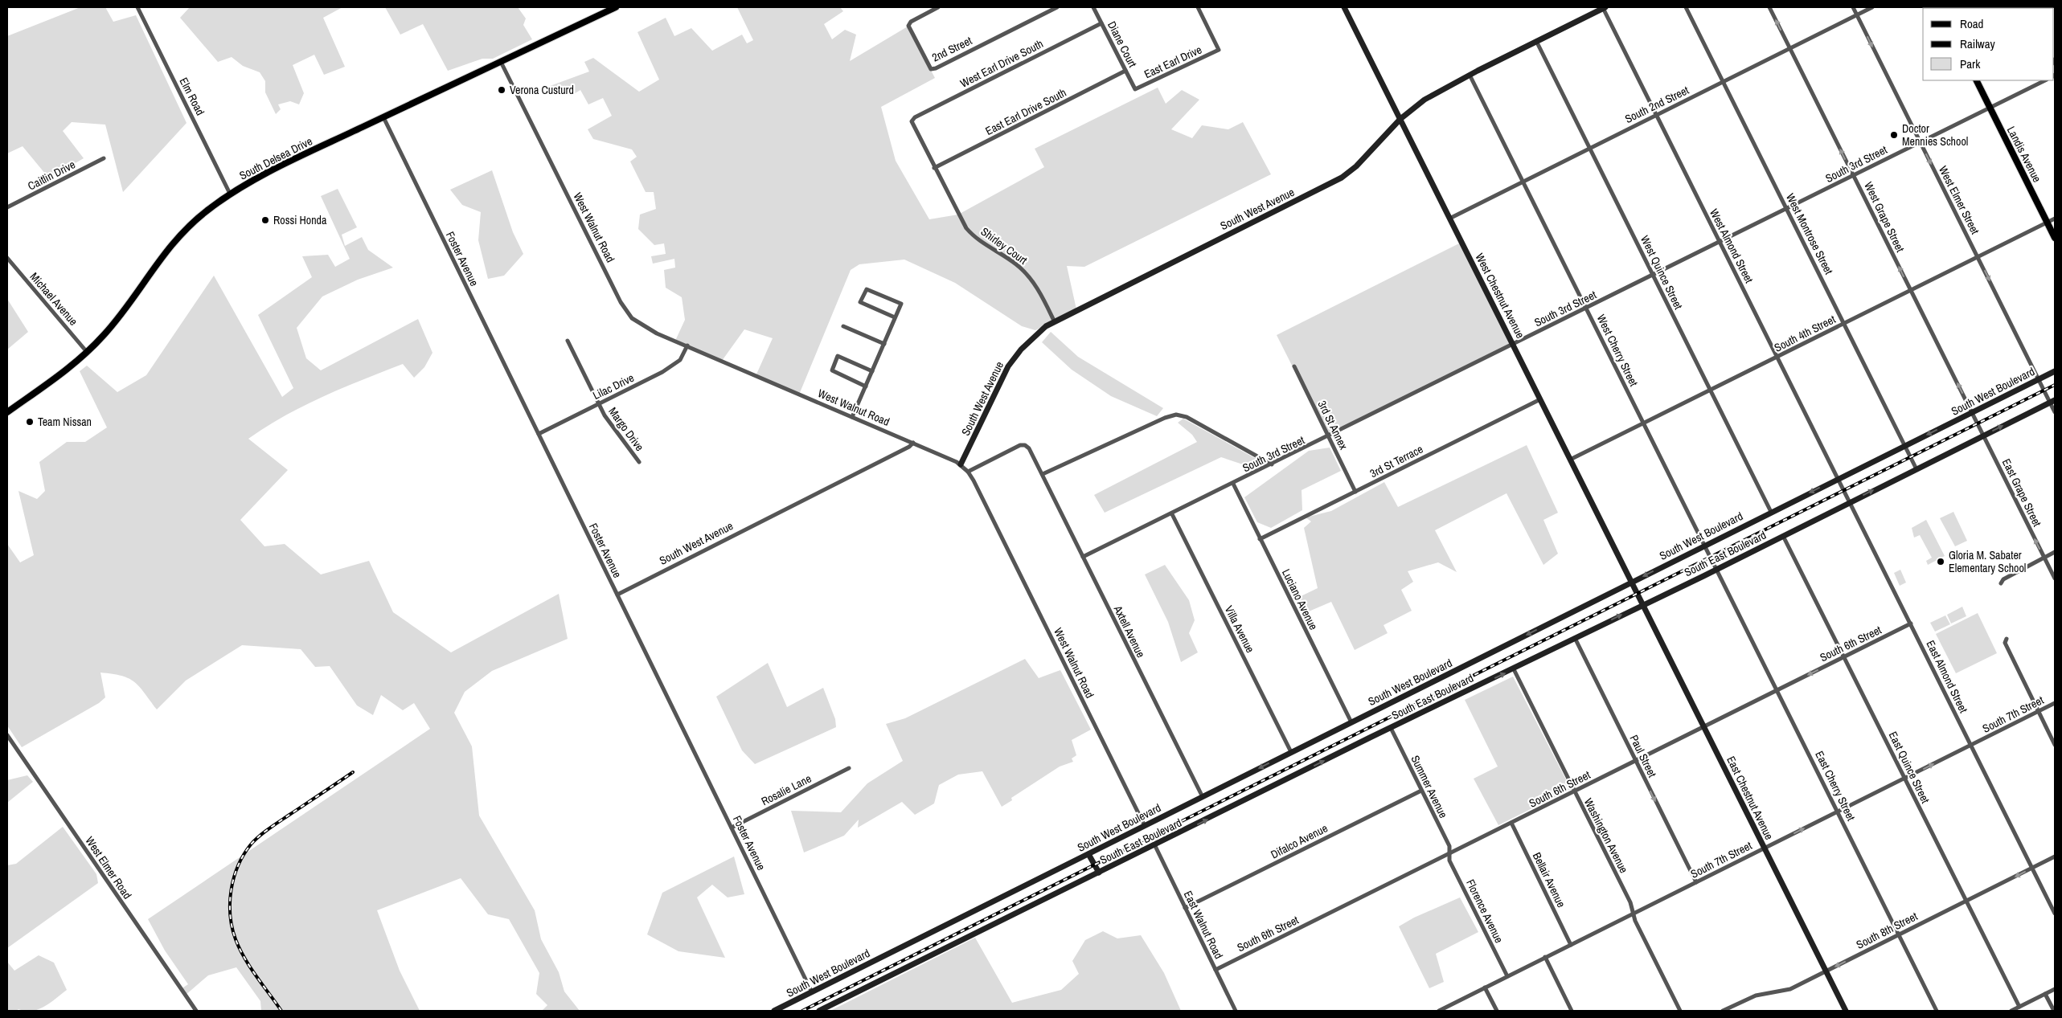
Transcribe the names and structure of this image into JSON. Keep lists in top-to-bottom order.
{
  "streets": {
    "main road": [
      "Landis Avenue",
      "South Delsea Drive",
      "South West Avenue",
      "West Chestnut Avenue",
      "South West Boulevard",
      "South East Boulevard",
      "East Chestnut Avenue"
    ],
    "street": [
      "Diane Court",
      "2nd Street",
      "East Earl Drive",
      "West Earl Drive South",
      "Elm Road",
      "South 2nd Street",
      "East Earl Drive South",
      "South 3rd Street",
      "Caitlin Drive",
      "West Elmer Street",
      "West Grape Street",
      "West Walnut Road",
      "West Montrose Street",
      "Shirley Court",
      "West Almond Street",
      "Foster Avenue",
      "West Quince Street",
      "Michael Avenue",
      "South 4th Street",
      "West Cherry Street",
      "Lilac Drive",
      "3rd St Annex",
      "Margo Drive",
      "3rd St Terrace",
      "East Grape Street",
      "Luciano Avenue",
      "Villa Avenue",
      "Axtell Avenue",
      "South 6th Street",
      "East Almond Street",
      "South 7th Street",
      "Paul Street",
      "East Quince Street",
      "East Cherry Street",
      "Summer Avenue",
      "Rosalie Lane",
      "Washington Avenue",
      "Difalco Avenue",
      "West Elmer Road",
      "Bellair Avenue",
      "Florence Avenue",
      "East Walnut Road",
      "South 8th Street"
    ]
  },
  "crossings": [
    ["Diane Court", "East Earl Drive"],
    ["Diane Court", "West Earl Drive South"],
    ["Diane Court", "East Earl Drive South"],
    ["West Earl Drive South", "Shirley Court"],
    ["Elm Road", "South Delsea Drive"],
    ["South 2nd Street", "West Elmer Street"],
    ["South 2nd Street", "West Grape Street"],
    ["South 2nd Street", "West Montrose Street"],
    ["South 2nd Street", "West Almond Street"],
    ["South 2nd Street", "West Quince Street"],
    ["South 2nd Street", "West Chestnut Avenue"],
    ["South 2nd Street", "West Cherry Street"],
    ["East Earl Drive South", "Shirley Court"],
    ["Landis Avenue", "South 3rd Street"],
    ["Landis Avenue", "South 4th Street"],
    ["South Delsea Drive", "West Walnut Road"],
    ["South Delsea Drive", "Foster Avenue"],
    ["South Delsea Drive", "Michael Avenue"],
    ["South 3rd Street", "West Elmer Street"],
    ["South 3rd Street", "West Grape Street"],
    ["South 3rd Street", "West Montrose Street"],
    ["South 3rd Street", "West Almond Street"],
    ["South 3rd Street", "West Quince Street"],
    ["South 3rd Street", "West Chestnut Avenue"],
    ["South 3rd Street", "West Cherry Street"],
    ["South 3rd Street", "3rd St Annex"],
    ["South 3rd Street", "Luciano Avenue"],
    ["South 3rd Street", "Villa Avenue"],
    ["South 3rd Street", "Axtell Avenue"],
    ["West Elmer Street", "South 4th Street"],
    ["West Elmer Street", "South West Boulevard"],
    ["West Elmer Street", "South East Boulevard"],
    ["South West Avenue", "West Walnut Road"],
    ["South West Avenue", "Shirley Court"],
    ["South West Avenue", "West Almond Street"],
    ["South West Avenue", "Foster Avenue"],
    ["South West Avenue", "West Quince Street"],
    ["South West Avenue", "West Chestnut Avenue"],
    ["South West Avenue", "West Cherry Street"],
    ["West Grape Street", "South 4th Street"],
    ["West Grape Street", "South West Boulevard"],
    ["West Grape Street", "East Grape Street"],
    ["West Grape Street", "South East Boulevard"],
    ["West Walnut Road", "Lilac Drive"],
    ["West Walnut Road", "South West Boulevard"],
    ["West Walnut Road", "Axtell Avenue"],
    ["West Montrose Street", "South 4th Street"],
    ["West Montrose Street", "South West Boulevard"],
    ["West Montrose Street", "South East Boulevard"],
    ["West Almond Street", "South 4th Street"],
    ["West Almond Street", "South West Boulevard"],
    ["West Almond Street", "East Almond Street"],
    ["Foster Avenue", "Lilac Drive"],
    ["Foster Avenue", "South West Boulevard"],
    ["Foster Avenue", "Rosalie Lane"],
    ["West Quince Street", "South 4th Street"],
    ["West Quince Street", "South West Boulevard"],
    ["West Chestnut Avenue", "South 4th Street"],
    ["West Chestnut Avenue", "South West Boulevard"],
    ["West Chestnut Avenue", "3rd St Terrace"],
    ["West Chestnut Avenue", "East Chestnut Avenue"],
    ["South 4th Street", "West Cherry Street"],
    ["West Cherry Street", "South West Boulevard"],
    ["West Cherry Street", "South East Boulevard"],
    ["West Cherry Street", "East Cherry Street"],
    ["Lilac Drive", "Margo Drive"],
    ["South West Boulevard", "Luciano Avenue"],
    ["South West Boulevard", "Villa Avenue"],
    ["South West Boulevard", "Axtell Avenue"],
    ["3rd St Annex", "3rd St Terrace"],
    ["3rd St Terrace", "Luciano Avenue"],
    ["East Grape Street", "South East Boulevard"],
    ["South East Boulevard", "East Almond Street"],
    ["South East Boulevard", "Paul Street"],
    ["South East Boulevard", "East Quince Street"],
    ["South East Boulevard", "East Cherry Street"],
    ["South East Boulevard", "Summer Avenue"],
    ["South East Boulevard", "East Chestnut Avenue"],
    ["South East Boulevard", "Washington Avenue"],
    ["South East Boulevard", "East Walnut Road"],
    ["South 6th Street", "East Almond Street"],
    ["South 6th Street", "Paul Street"],
    ["South 6th Street", "East Quince Street"],
    ["South 6th Street", "East Cherry Street"],
    ["South 6th Street", "Summer Avenue"],
    ["South 6th Street", "East Chestnut Avenue"],
    ["South 6th Street", "Washington Avenue"],
    ["South 6th Street", "Bellair Avenue"],
    ["South 6th Street", "Florence Avenue"],
    ["South 6th Street", "East Walnut Road"],
    ["East Almond Street", "South 7th Street"],
    ["East Almond Street", "South 8th Street"],
    ["South 7th Street", "Paul Street"],
    ["South 7th Street", "East Quince Street"],
    ["South 7th Street", "East Cherry Street"],
    ["South 7th Street", "East Chestnut Avenue"],
    ["South 7th Street", "Washington Avenue"],
    ["South 7th Street", "Bellair Avenue"],
    ["South 7th Street", "Florence Avenue"],
    ["East Quince Street", "South 8th Street"],
    ["East Cherry Street", "South 8th Street"],
    ["Summer Avenue", "Difalco Avenue"],
    ["Summer Avenue", "Florence Avenue"],
    ["East Chestnut Avenue", "South 8th Street"],
    ["Difalco Avenue", "East Walnut Road"]
  ],
  "one_way": [
    "West Elmer Street",
    "West Grape Street",
    "South West Boulevard",
    "East Grape Street",
    "South East Boulevard",
    "Paul Street",
    "South 8th Street"
  ],
  "places": [
    "Verona Custurd",
    "Doctor Mennies School",
    "Rossi Honda",
    "Team Nissan",
    "Gloria M. Sabater Elementary School"
  ],
  "legend": ["Road", "Railway", "Park"]
}
